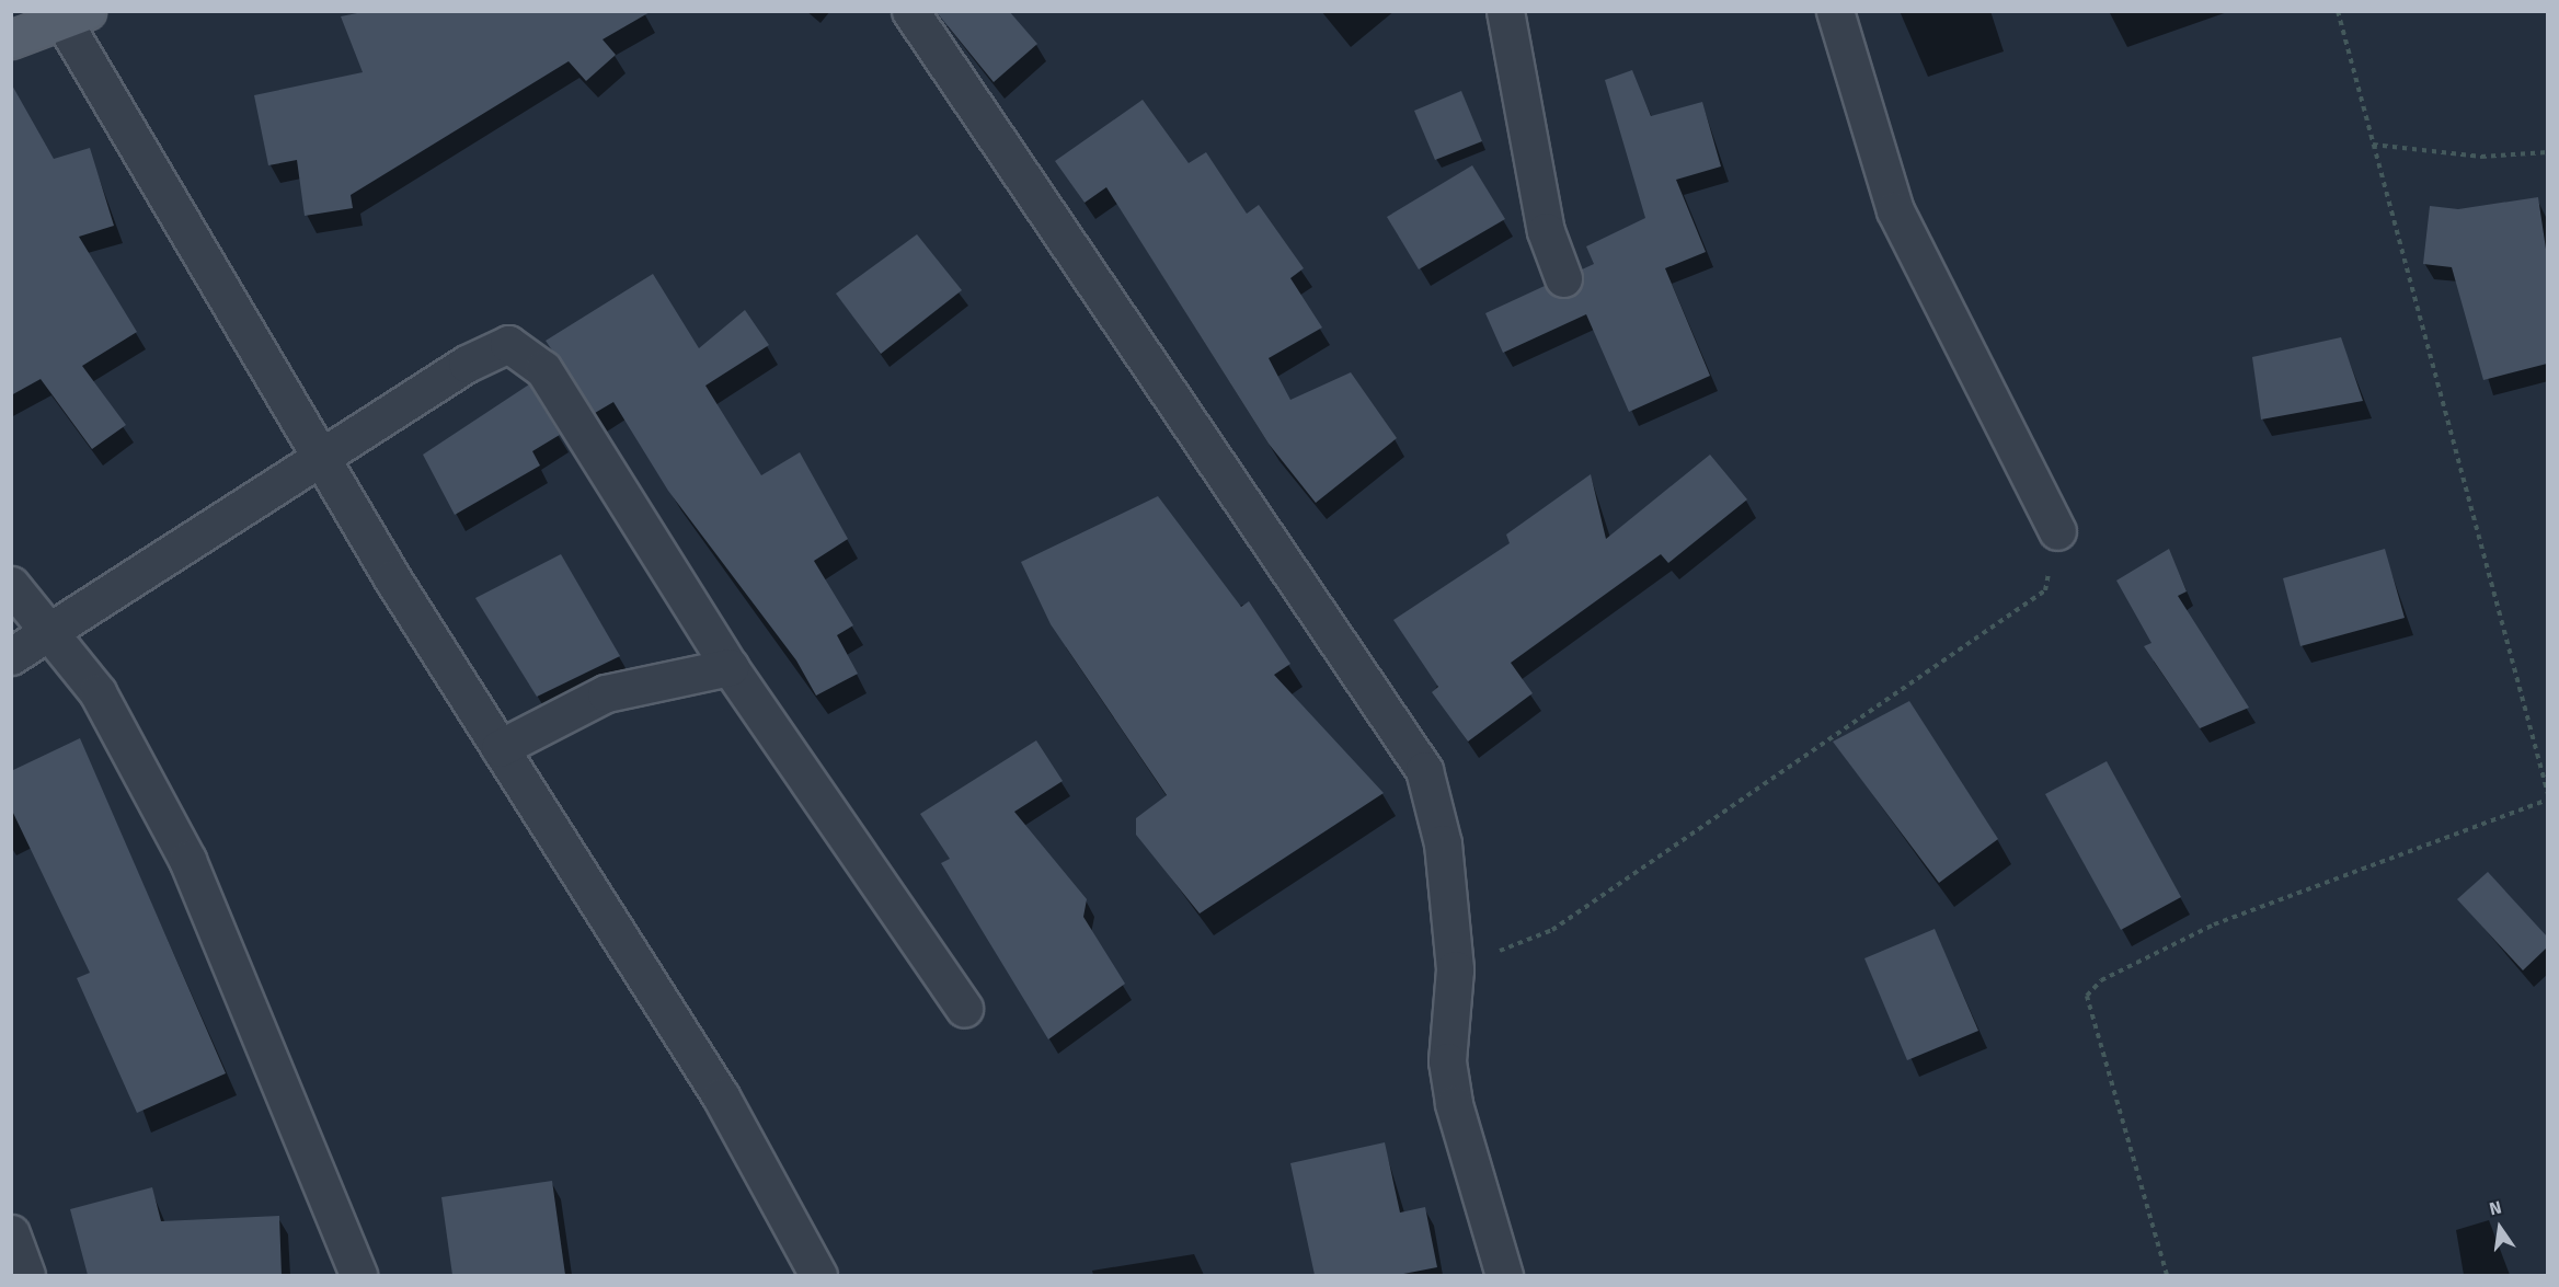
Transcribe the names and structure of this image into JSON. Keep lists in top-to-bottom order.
{
  "north": "top"
}
